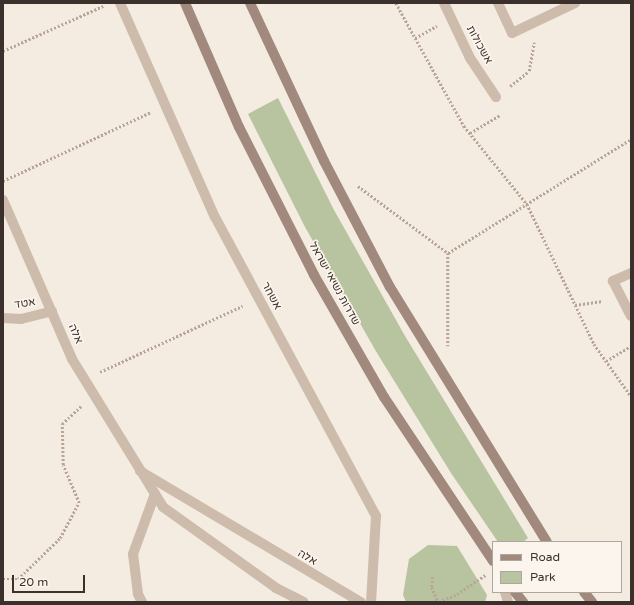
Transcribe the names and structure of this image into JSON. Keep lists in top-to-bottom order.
{
  "streets": {
    "main road": ["שדרות נשיאי ישראל"],
    "street": [
      "אשכולות",
      "אשחר",
      "אטד",
      "אלה"
    ]
  },
  "crossings": [
    ["אטד", "אלה"]
  ],
  "legend": ["Road", "Park"],
  "scale_bar": "20 m"
}
